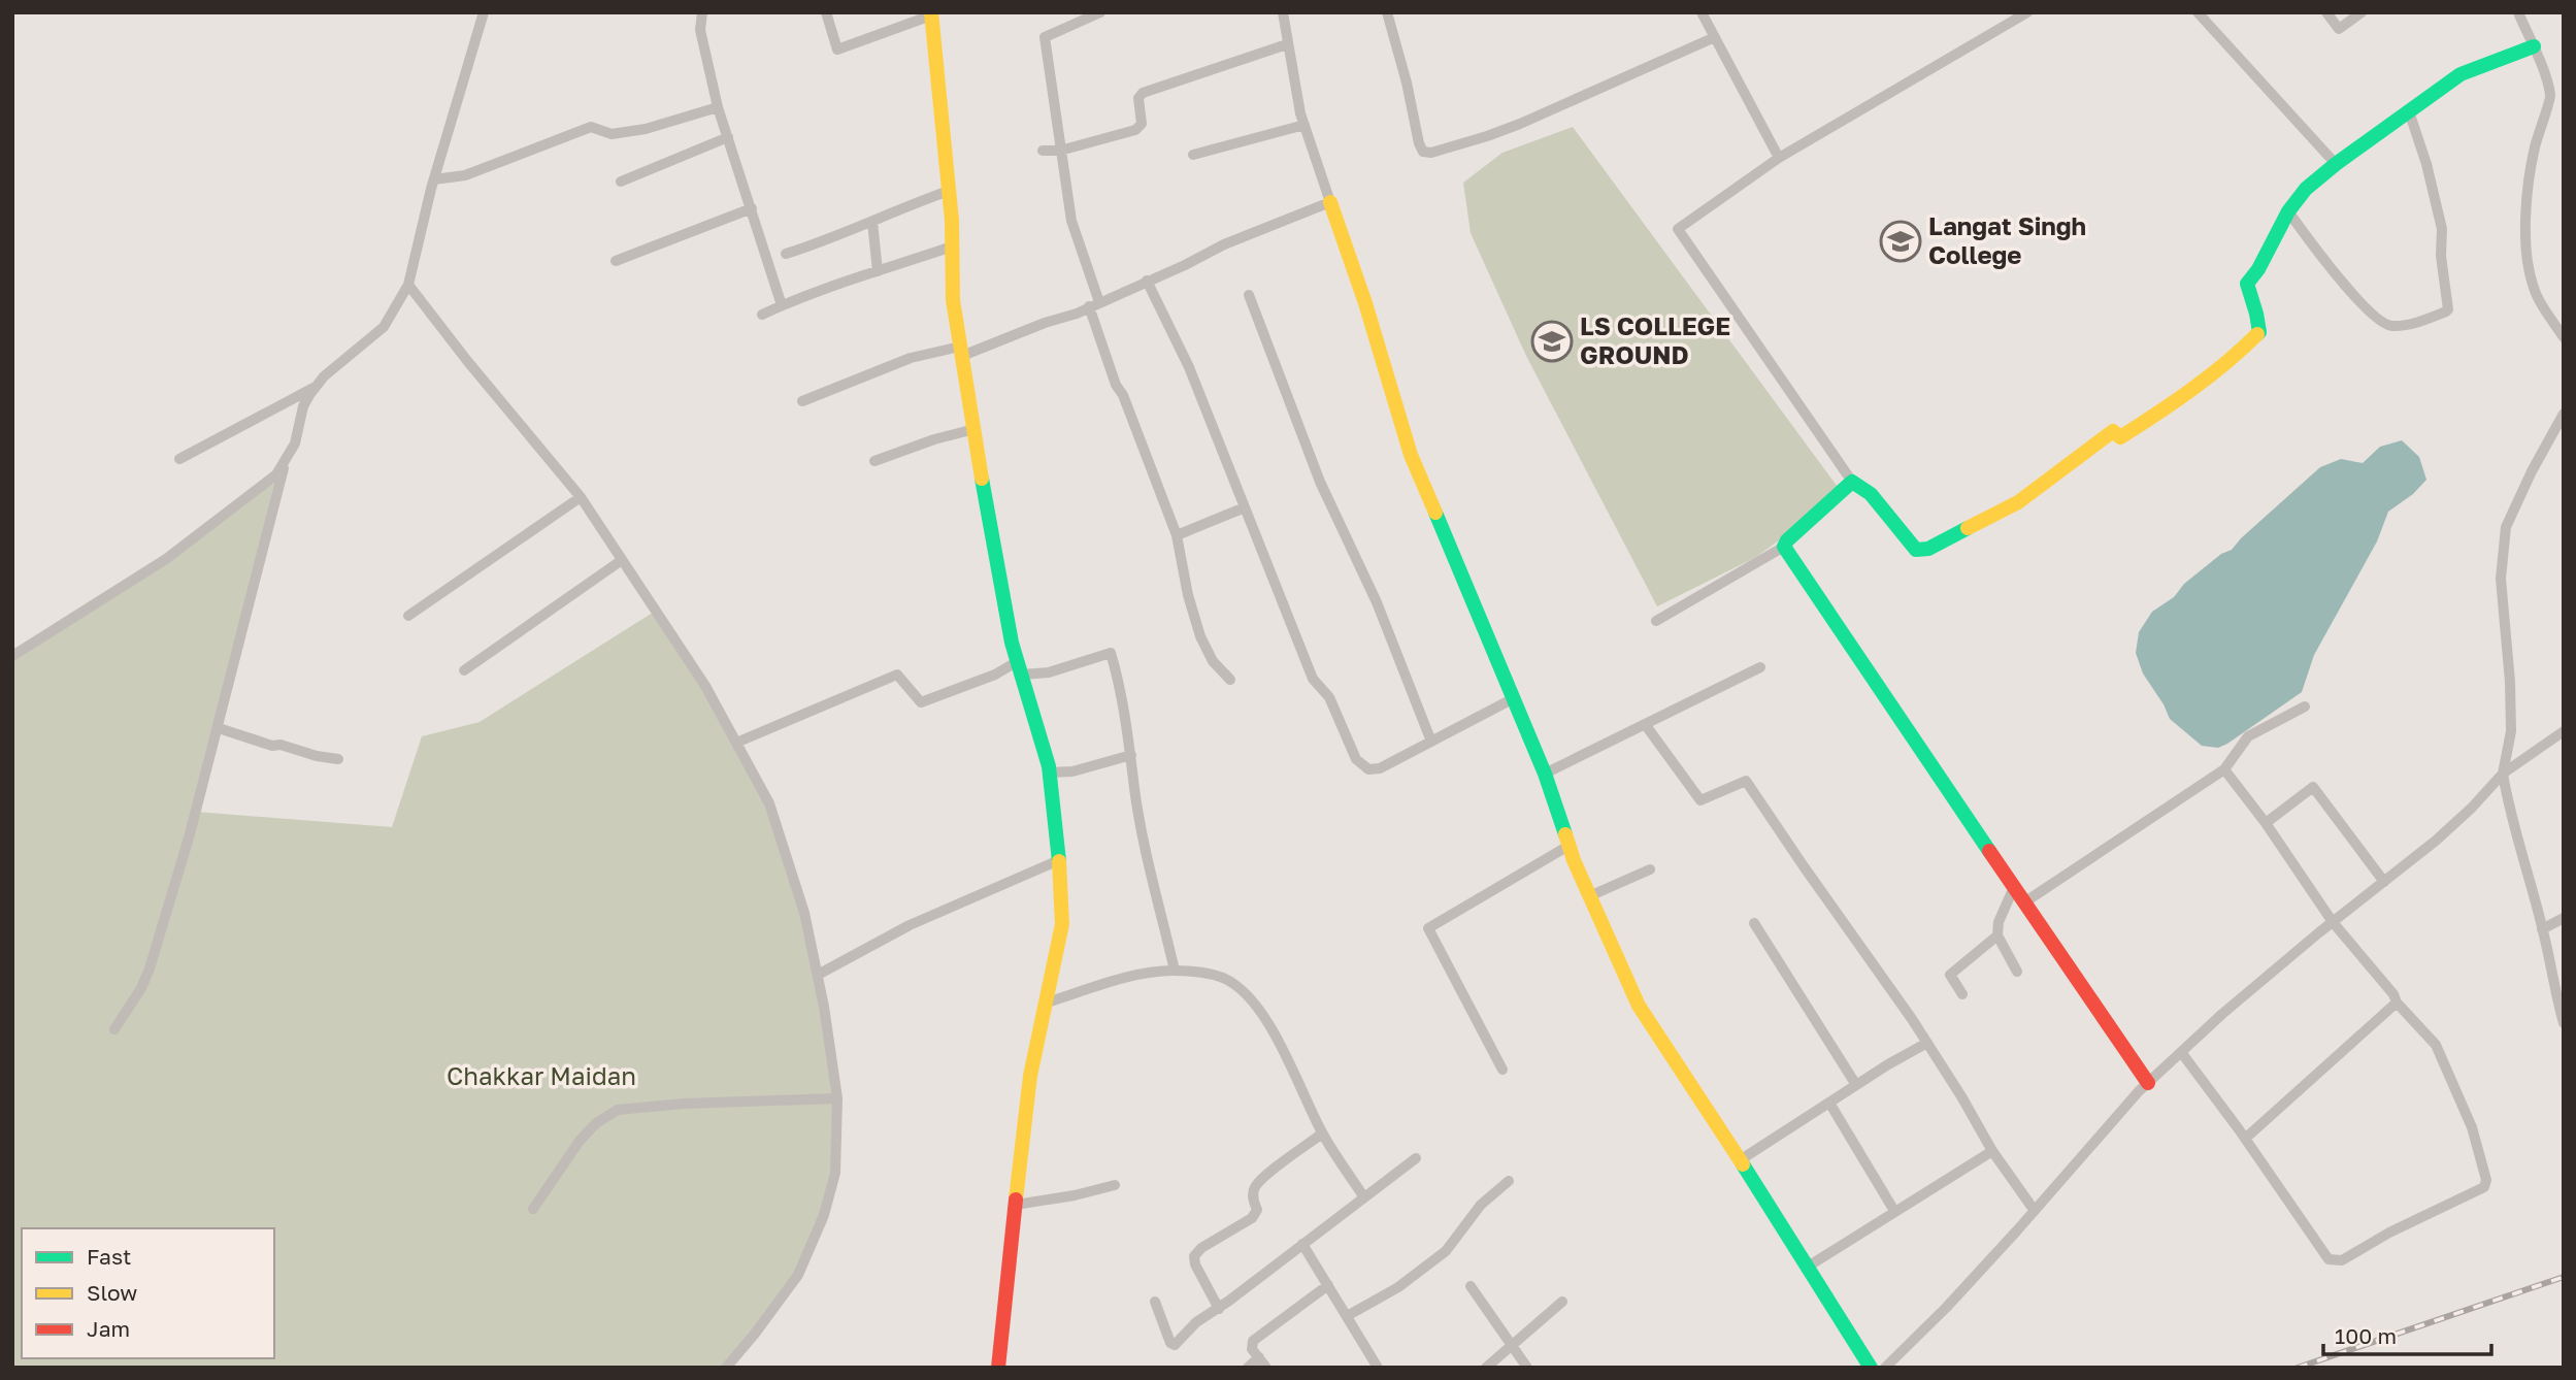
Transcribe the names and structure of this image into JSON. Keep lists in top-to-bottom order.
{
  "parks": ["Chakkar Maidan"],
  "places": {
    "school or university": ["Langat Singh College", "LS COLLEGE GROUND"]
  },
  "legend": ["Fast", "Slow", "Jam"],
  "scale_bar": "100 m"
}
